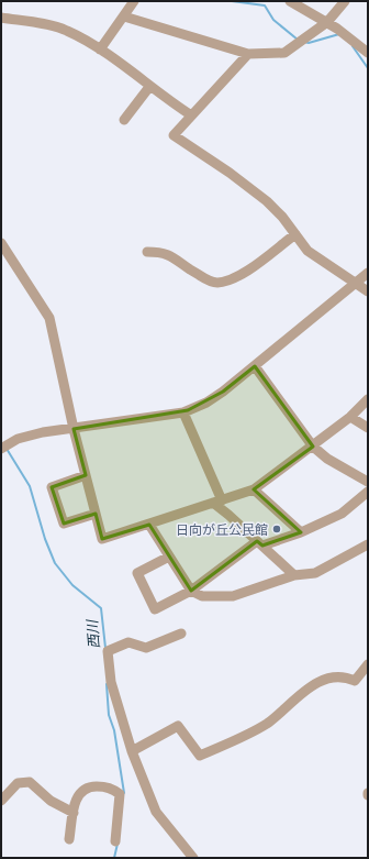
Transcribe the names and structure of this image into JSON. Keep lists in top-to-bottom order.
{
  "water": ["西川"],
  "places": ["日向が丘公民館"]
}
